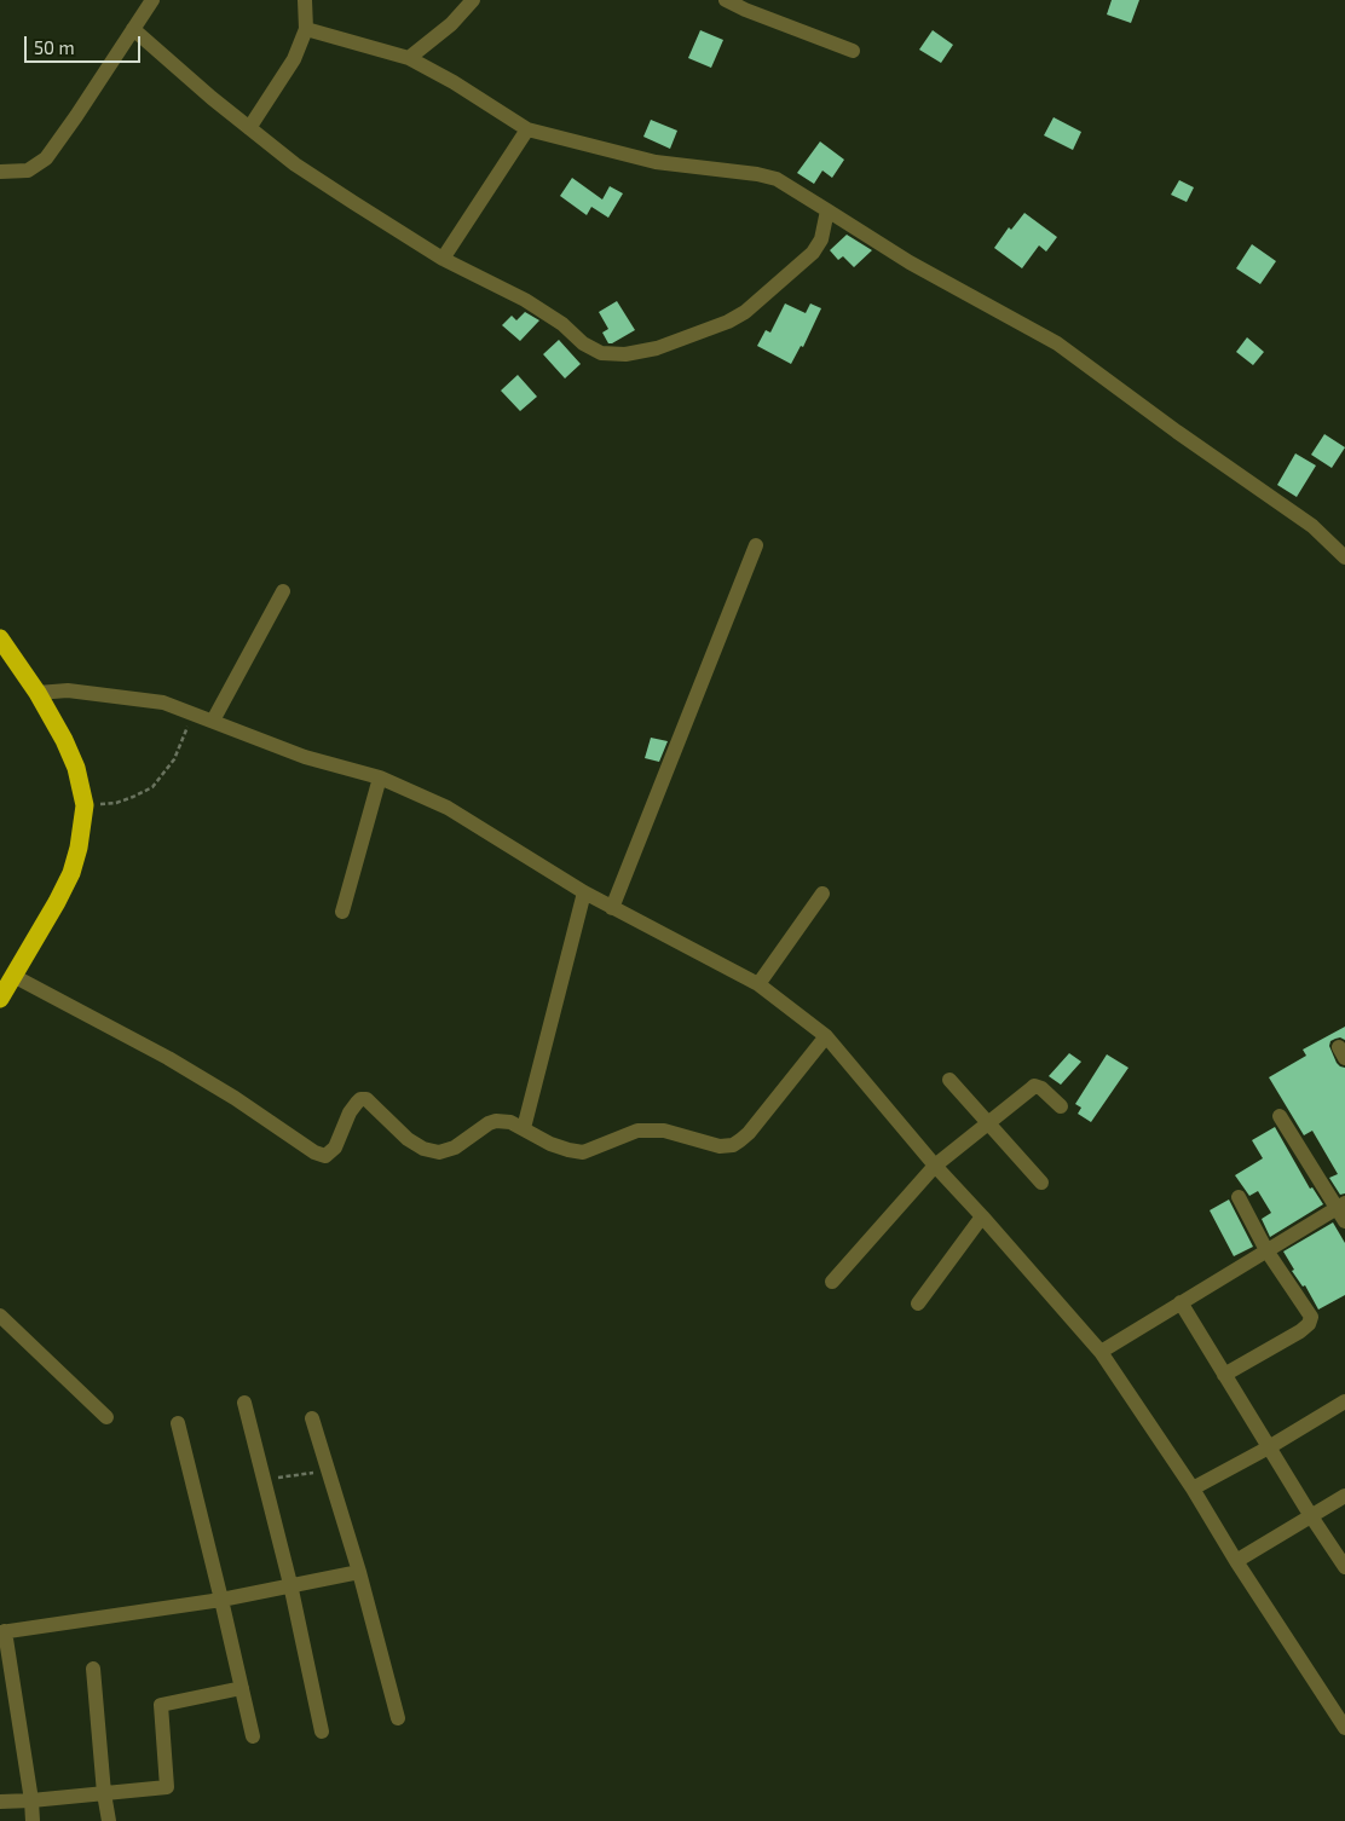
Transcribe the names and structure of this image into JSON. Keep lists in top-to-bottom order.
{
  "scale_bar": "50 m"
}
